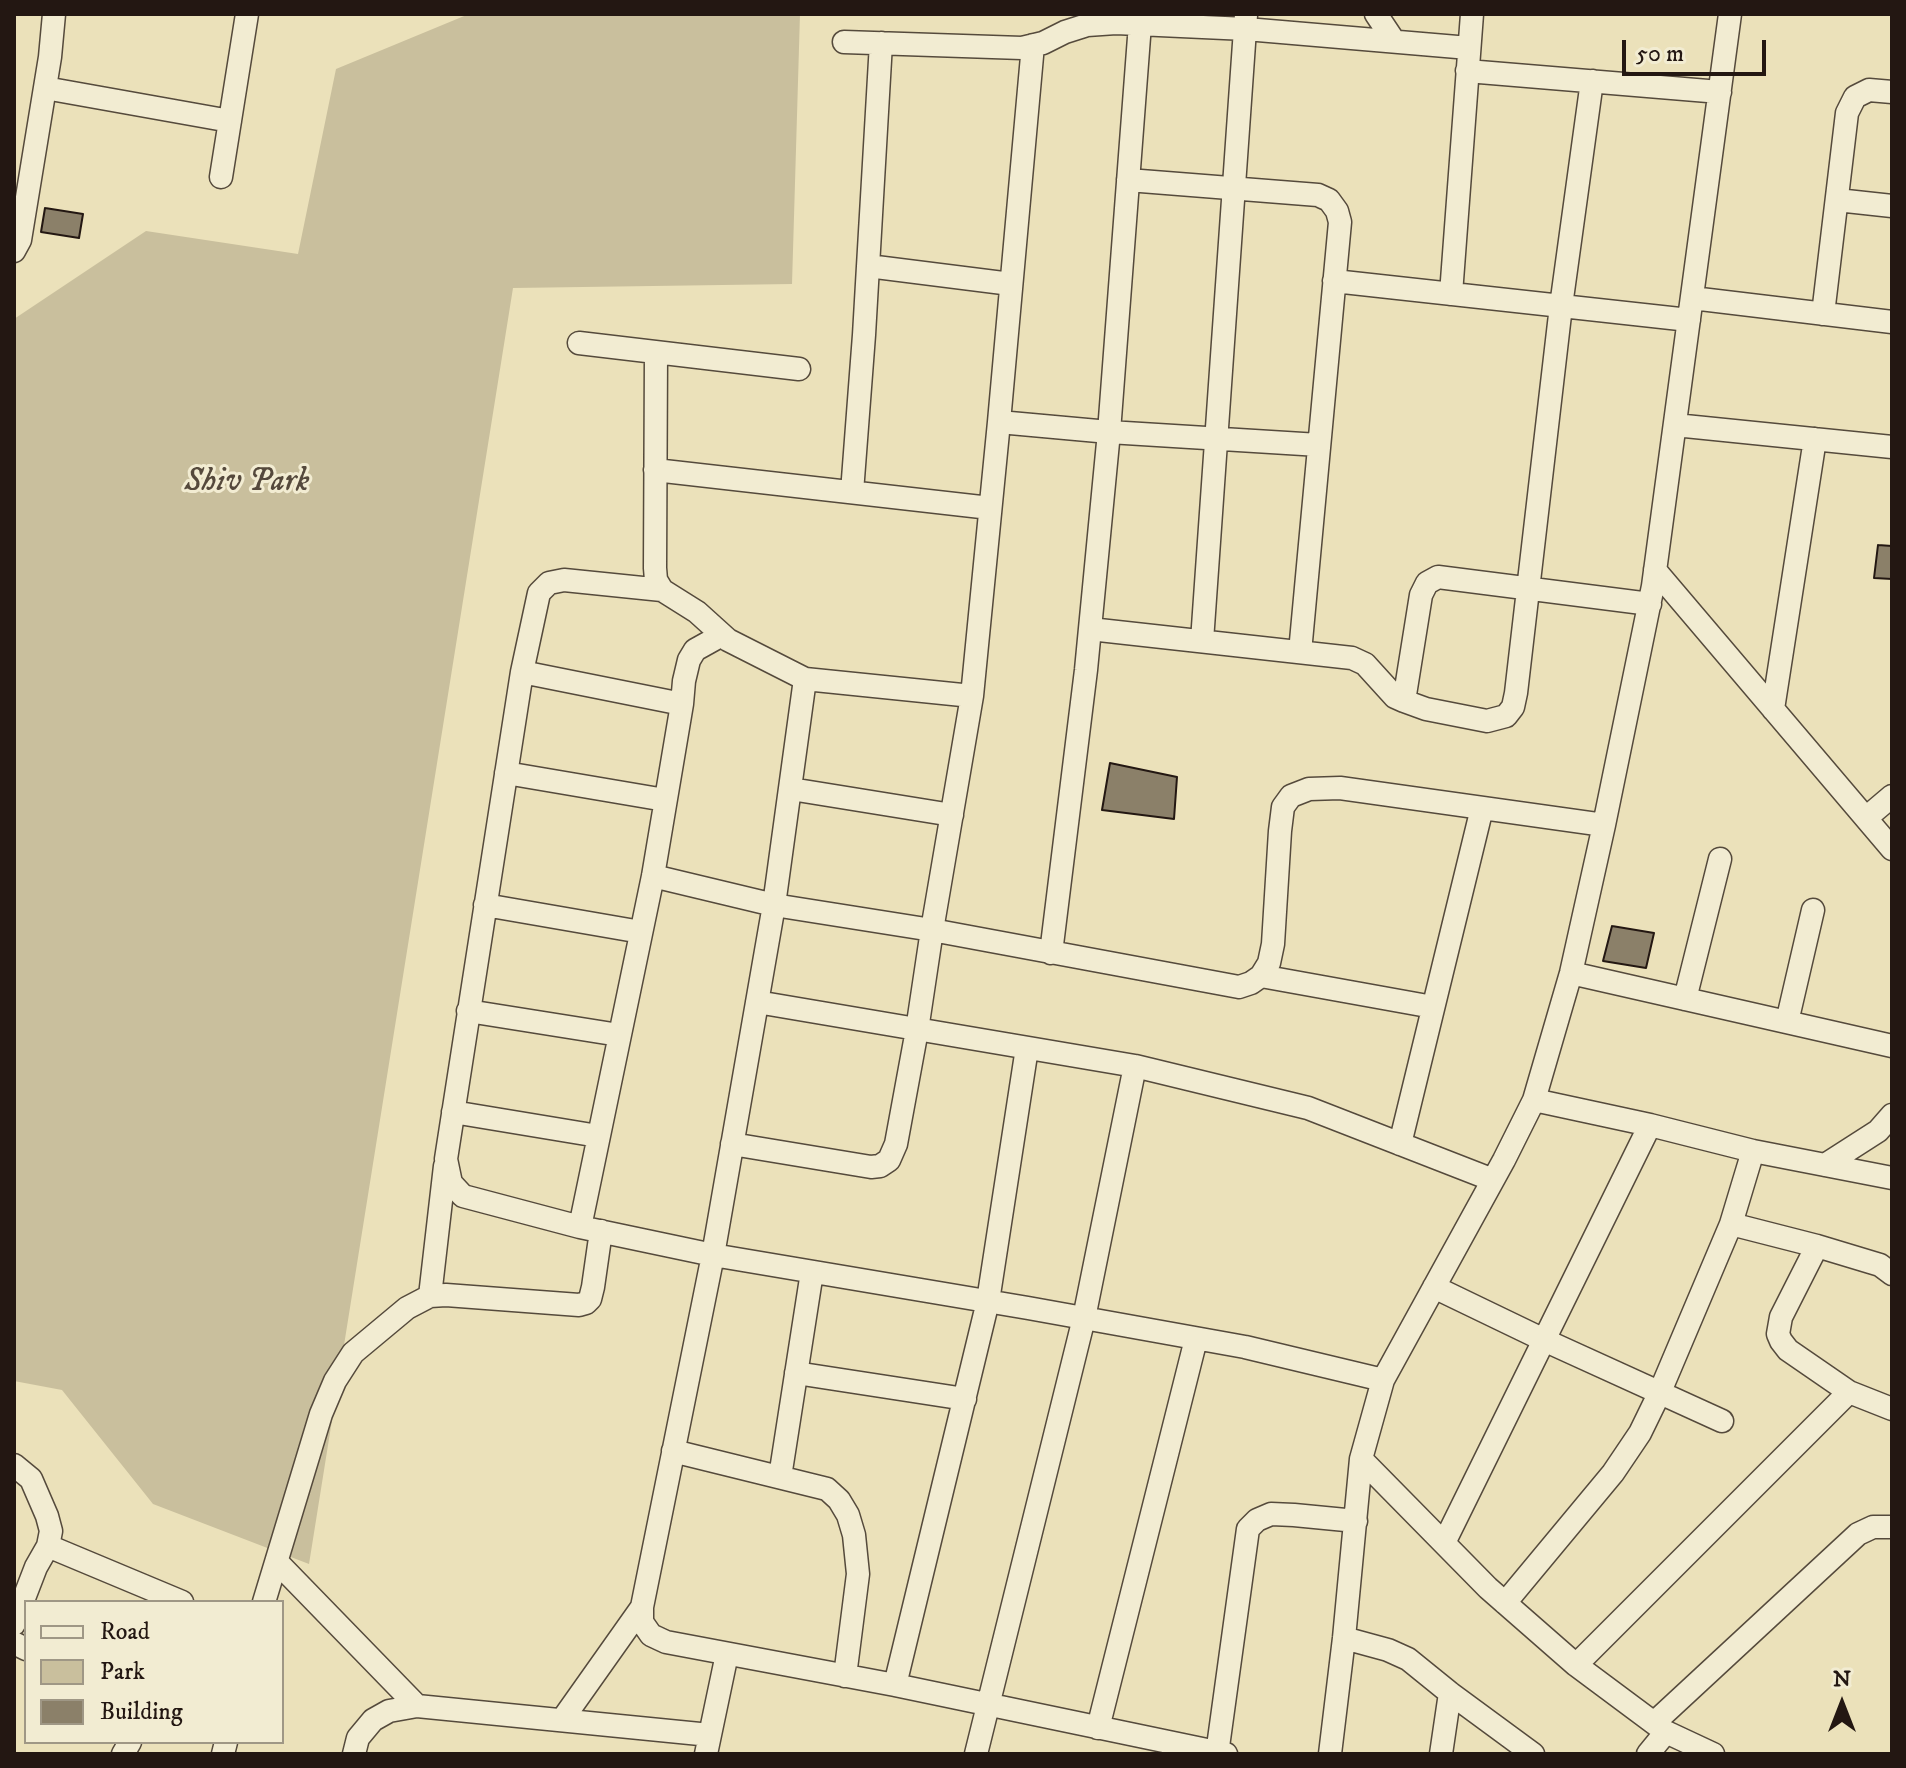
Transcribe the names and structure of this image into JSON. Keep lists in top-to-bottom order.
{
  "parks": ["Shiv Park"],
  "legend": ["Road", "Park", "Building"],
  "scale_bar": "50 m",
  "north": "top"
}
